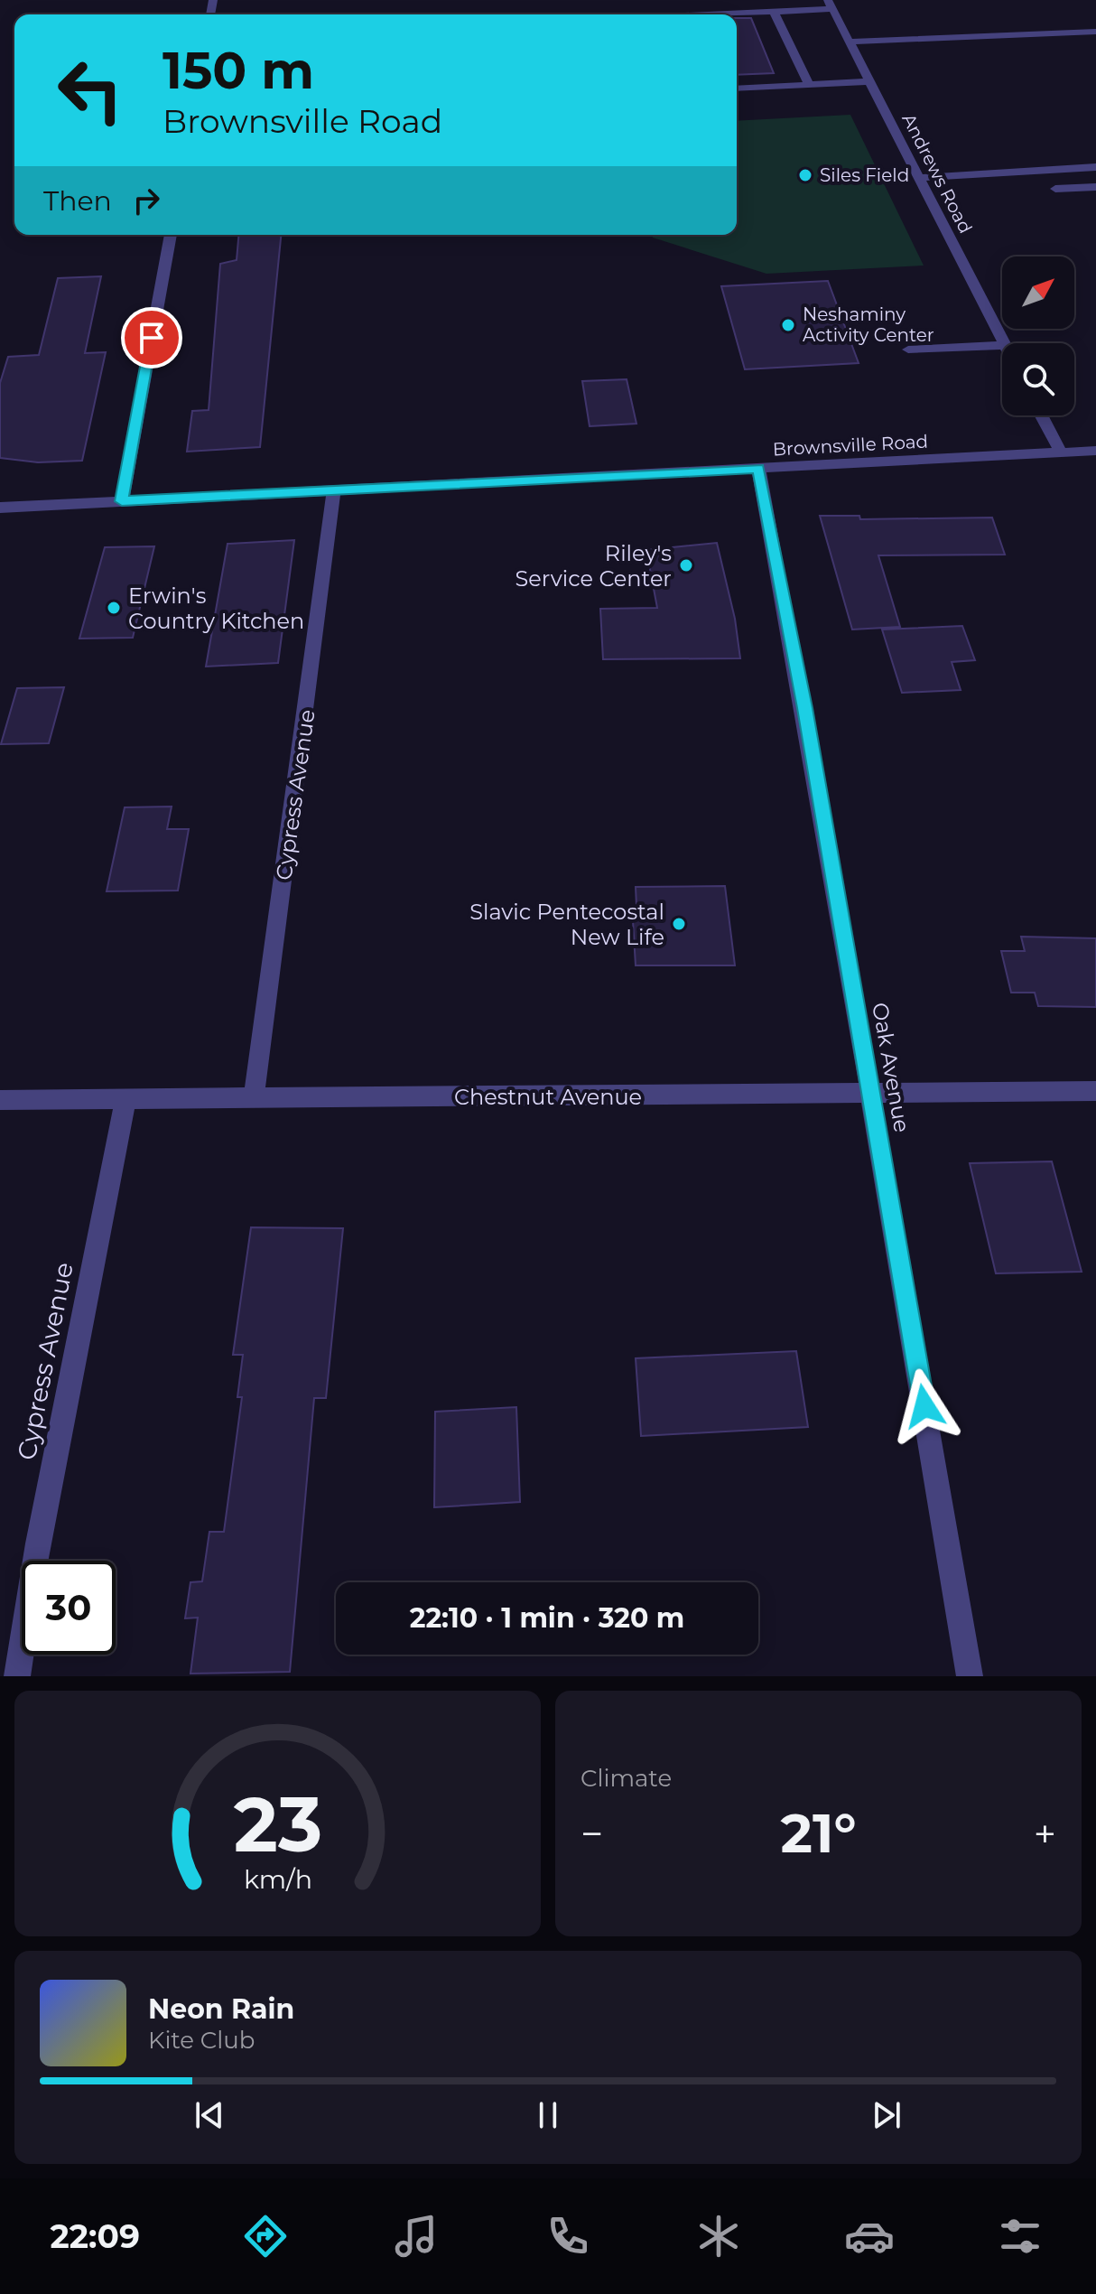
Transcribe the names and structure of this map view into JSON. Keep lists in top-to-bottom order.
{
  "streets": {
    "street": [
      "Andrews Road",
      "Brownsville Road",
      "Cypress Avenue",
      "Oak Avenue",
      "Chestnut Avenue"
    ]
  },
  "crossings": [
    ["Brownsville Road", "Cypress Avenue"],
    ["Brownsville Road", "Oak Avenue"],
    ["Cypress Avenue", "Chestnut Avenue"],
    ["Oak Avenue", "Chestnut Avenue"]
  ],
  "places": [
    "Siles Field",
    "Neshaminy Activity Center",
    "Riley's Service Center",
    "Erwin's Country Kitchen",
    "Slavic Pentecostal New Life"
  ],
  "north": "top right",
  "page": {
    "turn": ["150 m", "Brownsville Road"],
    "then": "Then",
    "limit": "30",
    "trip": "22:10 · 1 min · 320 m",
    "tile": "Climate",
    "heat": ["−", "21°", "+"],
    "song": ["Neon Rain", "Kite Club"],
    "tabs": "22:09",
    "gauge": ["23", "km/h"]
  }
}
